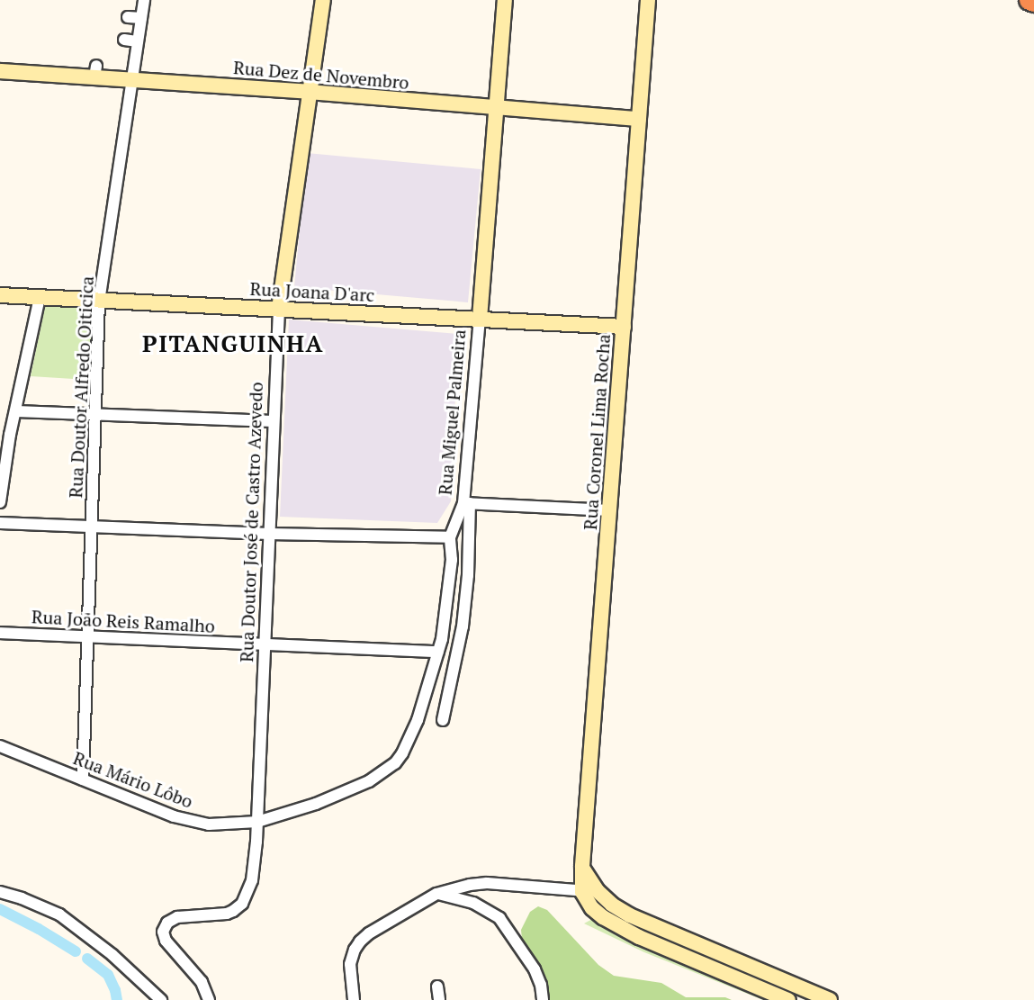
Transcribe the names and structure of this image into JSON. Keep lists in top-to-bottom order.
{
  "streets": {
    "street": [
      "Rua Dez de Novembro",
      "Rua Joana D'arc",
      "Rua Doutor Alfredo Oiticica",
      "Rua Miguel Palmeira",
      "Rua Coronel Lima Rocha",
      "Rua Doutor José de Castro Azevedo",
      "Rua João Reis Ramalho",
      "Rua Mário Lôbo"
    ]
  },
  "crossings": [
    ["Rua Dez de Novembro", "Rua Doutor Alfredo Oiticica"],
    ["Rua Dez de Novembro", "Rua Miguel Palmeira"],
    ["Rua Dez de Novembro", "Rua Coronel Lima Rocha"],
    ["Rua Dez de Novembro", "Rua Doutor José de Castro Azevedo"],
    ["Rua Joana D'arc", "Rua Doutor Alfredo Oiticica"],
    ["Rua Joana D'arc", "Rua Miguel Palmeira"],
    ["Rua Joana D'arc", "Rua Coronel Lima Rocha"],
    ["Rua Joana D'arc", "Rua Doutor José de Castro Azevedo"],
    ["Rua Doutor Alfredo Oiticica", "Rua João Reis Ramalho"],
    ["Rua Doutor Alfredo Oiticica", "Rua Mário Lôbo"],
    ["Rua Miguel Palmeira", "Rua Doutor José de Castro Azevedo"],
    ["Rua Miguel Palmeira", "Rua João Reis Ramalho"],
    ["Rua Miguel Palmeira", "Rua Mário Lôbo"],
    ["Rua Doutor José de Castro Azevedo", "Rua João Reis Ramalho"],
    ["Rua Doutor José de Castro Azevedo", "Rua Mário Lôbo"]
  ],
  "districts": ["PITANGUINHA"]
}
